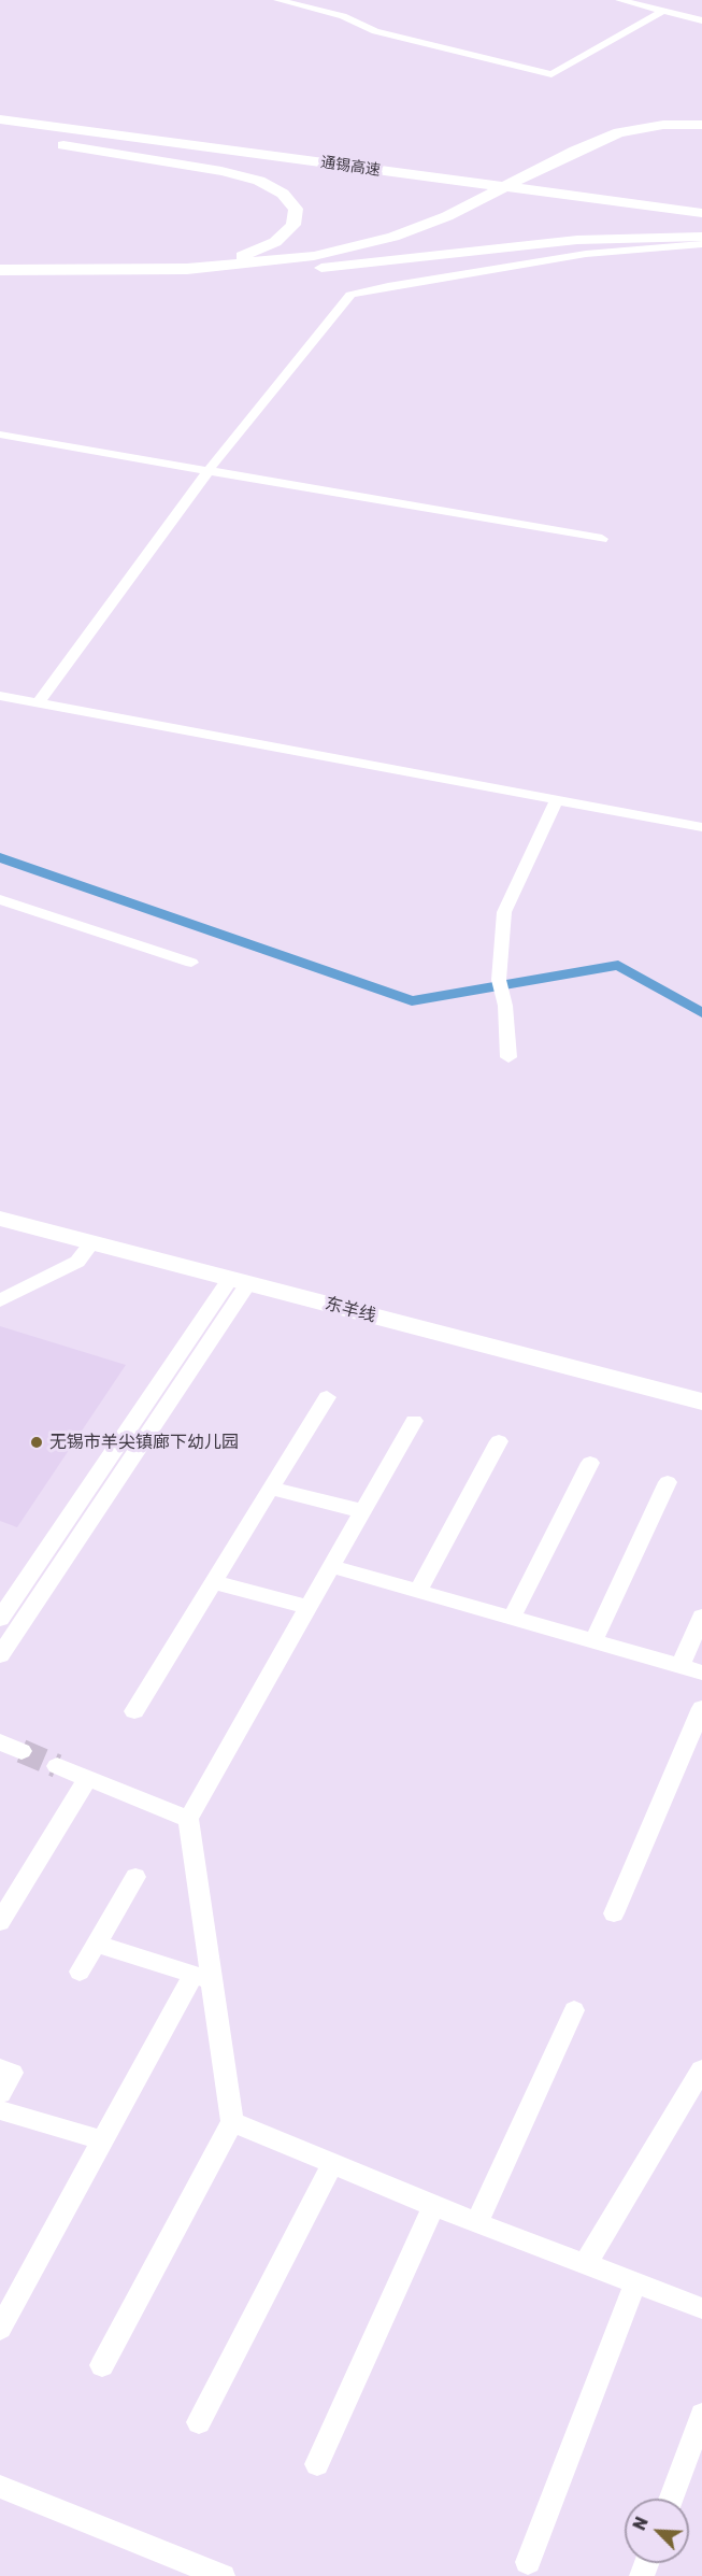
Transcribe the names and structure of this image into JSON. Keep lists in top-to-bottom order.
{
  "streets": {
    "highway": ["通锡高速"],
    "main road": ["东羊线"]
  },
  "places": ["无锡市羊尖镇廊下幼儿园"],
  "north": "top left"
}
